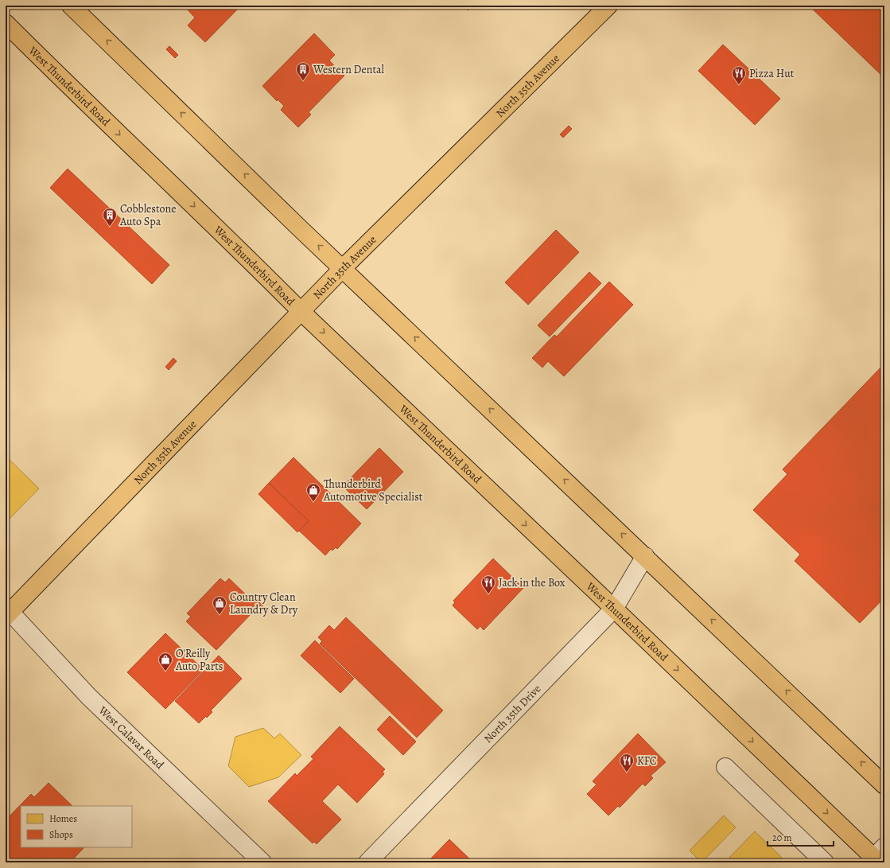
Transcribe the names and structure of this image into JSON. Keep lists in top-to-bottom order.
{
  "streets": {
    "main road": ["North 35th Avenue", "West Thunderbird Road"],
    "street": ["North 35th Drive", "West Calavar Road"]
  },
  "crossings": [
    ["North 35th Avenue", "West Thunderbird Road"],
    ["North 35th Avenue", "West Calavar Road"],
    ["West Thunderbird Road", "North 35th Drive"]
  ],
  "places": {
    "building": ["Western Dental", "Cobblestone Auto Spa"],
    "restaurant": ["Pizza Hut", "Jack in the Box", "KFC"],
    "shop": ["Thunderbird Automotive Specialist", "Country Clean Laundry & Dry", "O'Reilly Auto Parts"]
  },
  "legend": ["Homes", "Shops"],
  "scale_bar": "20 m"
}
